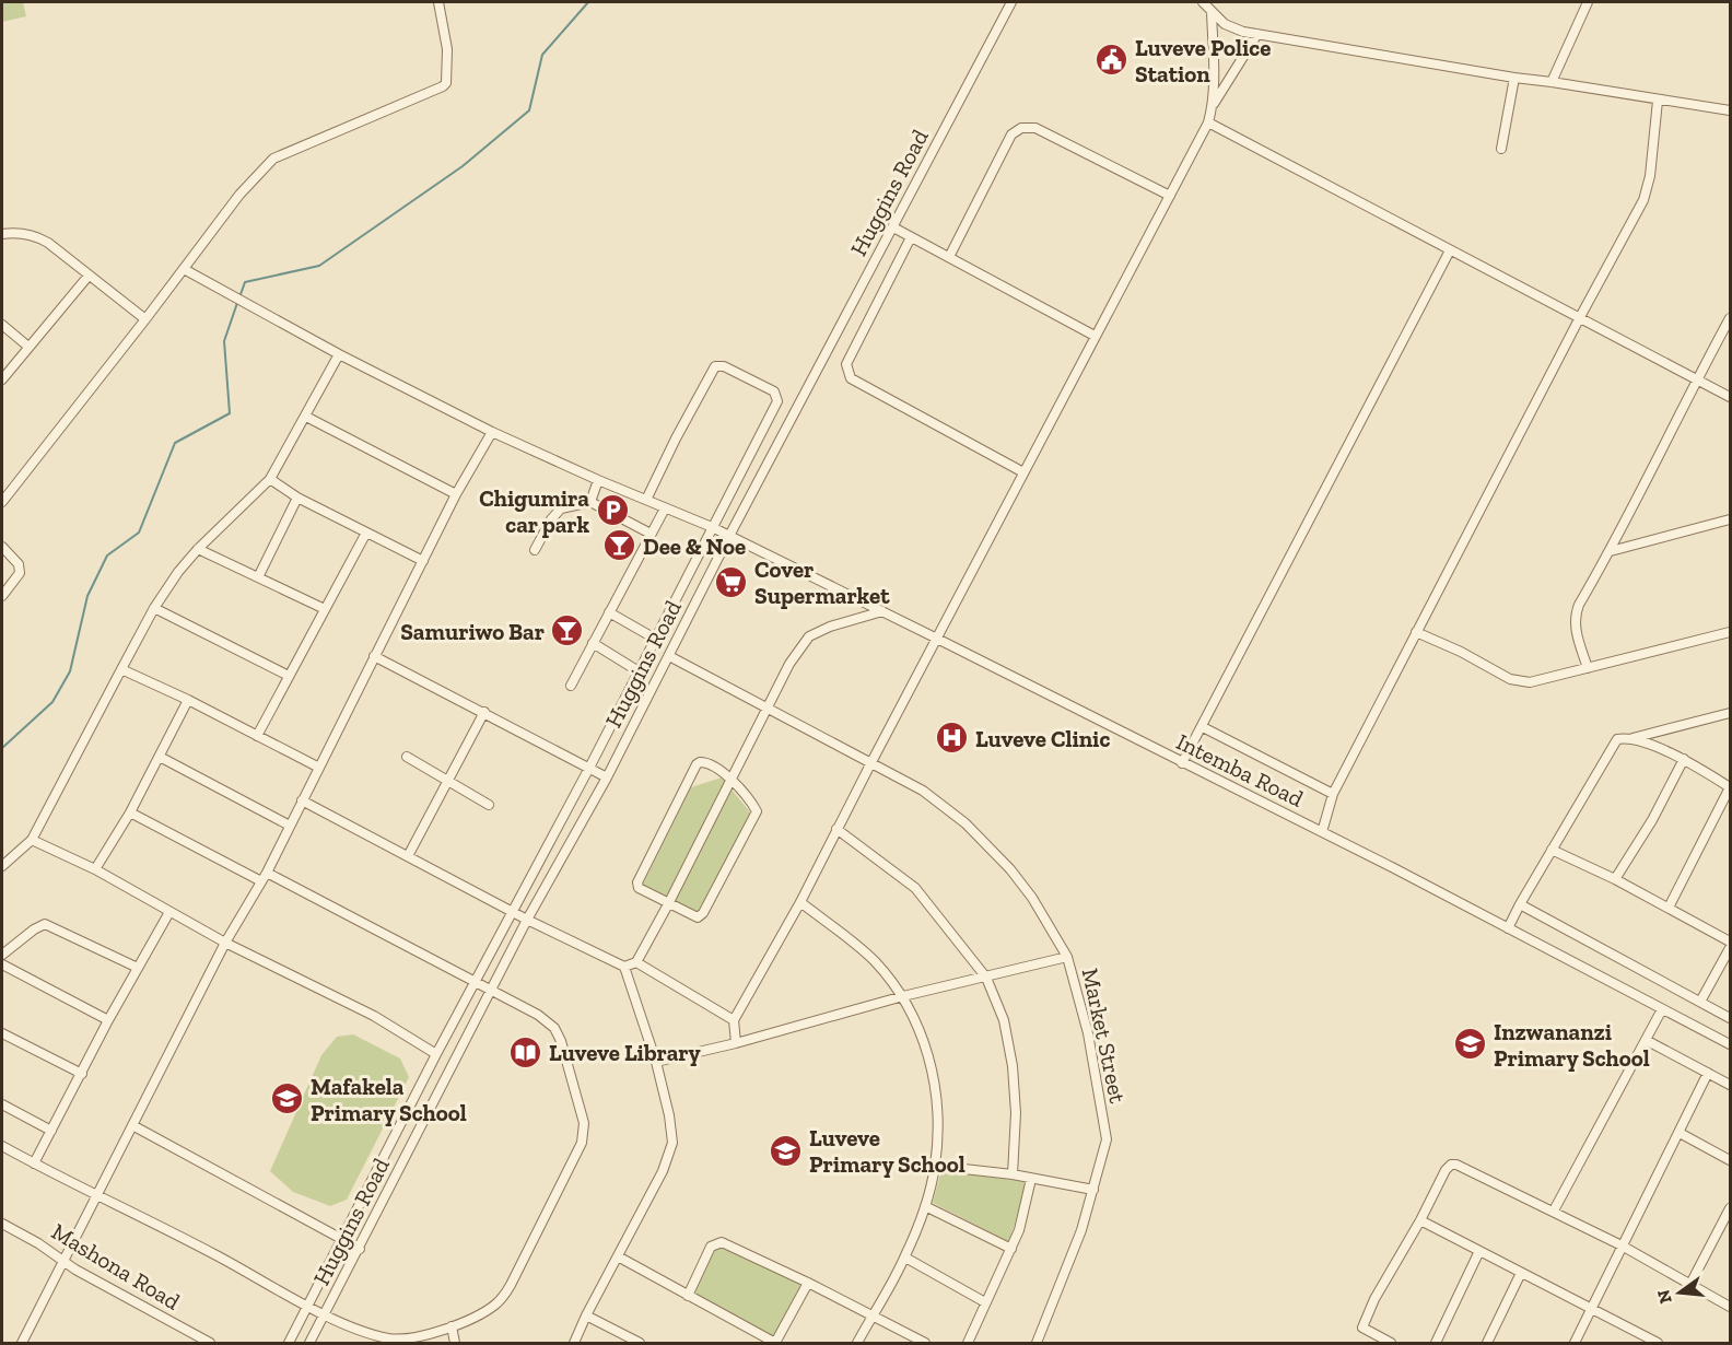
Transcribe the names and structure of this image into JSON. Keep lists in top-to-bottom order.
{
  "streets": {
    "street": [
      "Huggins Road",
      "Intemba Road",
      "Market Street",
      "Mashona Road"
    ]
  },
  "crossings": [
    ["Huggins Road", "Intemba Road"],
    ["Huggins Road", "Market Street"]
  ],
  "places": {
    "public building": ["Luveve Police Station"],
    "parking": ["Chigumira car park"],
    "bar": ["Dee & Noe", "Samuriwo Bar"],
    "supermarket": ["Cover Supermarket"],
    "hospital": ["Luveve Clinic"],
    "school or university": ["Inzwananzi Primary School", "Mafakela Primary School", "Luveve Primary School"],
    "library": ["Luveve Library"]
  },
  "north": "left"
}
